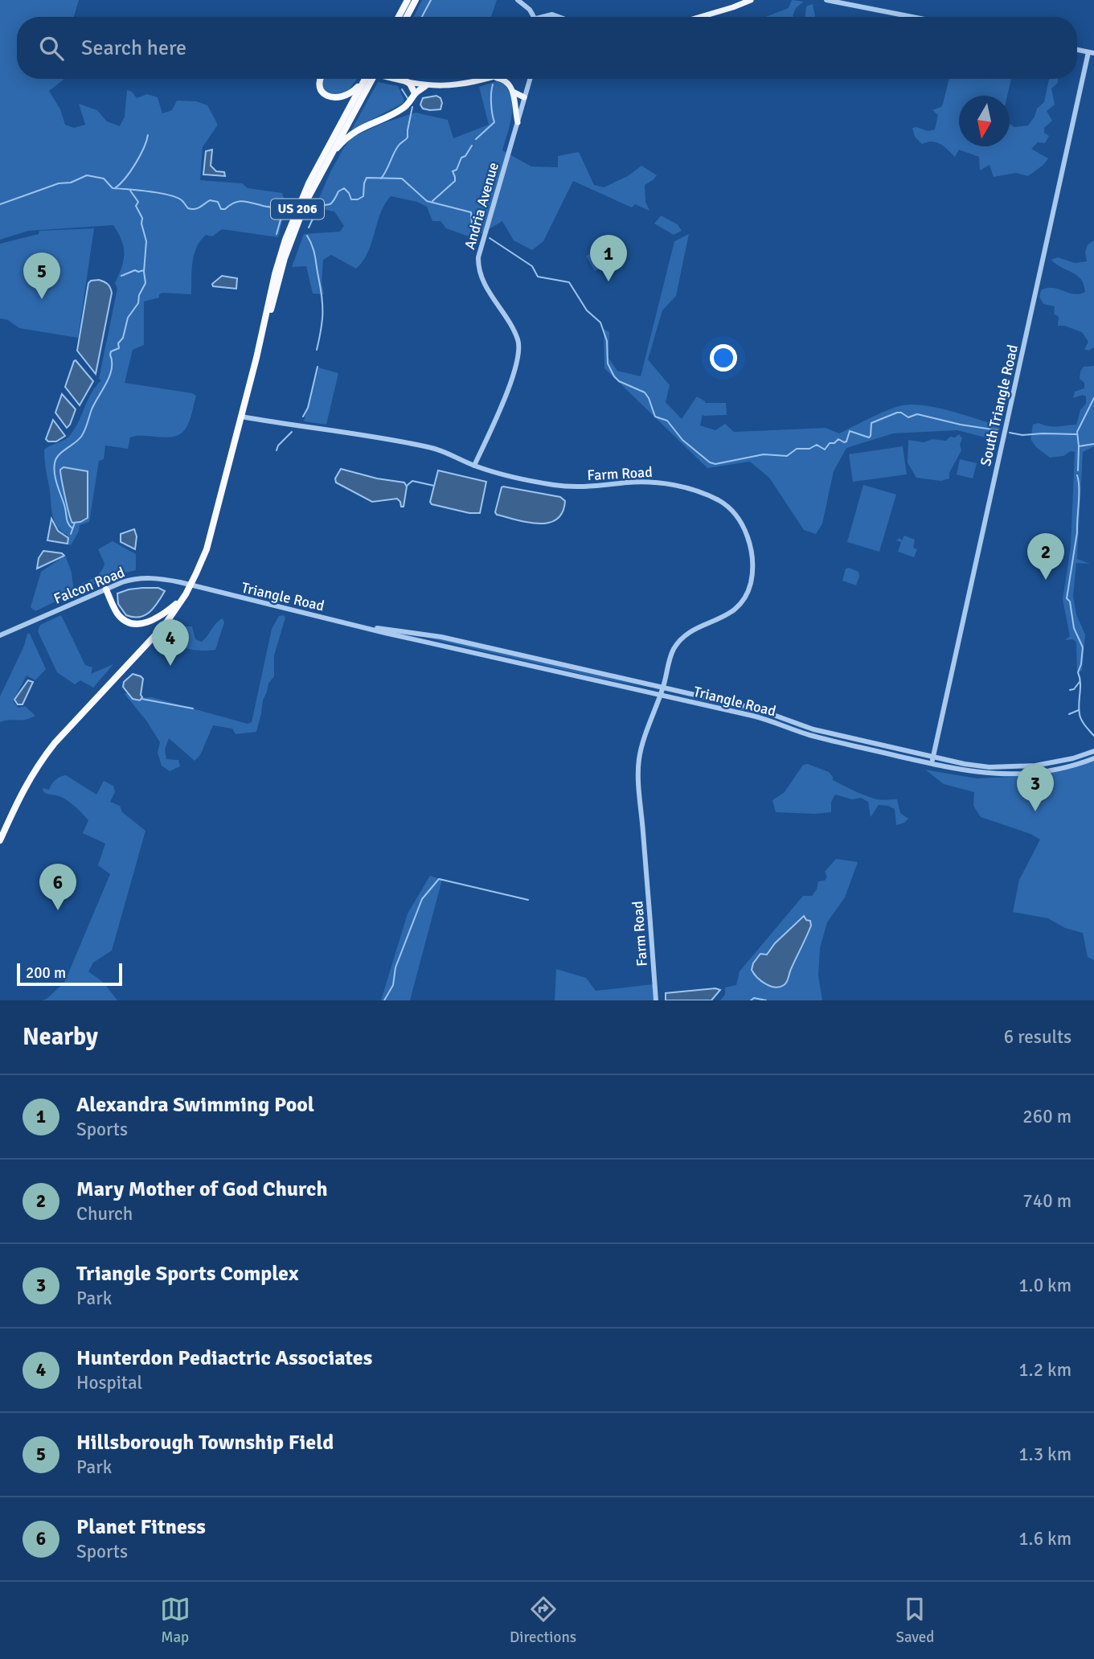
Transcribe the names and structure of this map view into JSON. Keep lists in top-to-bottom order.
{
  "streets": {
    "highway": ["US 206"],
    "street": [
      "Andria Avenue",
      "South Triangle Road",
      "Farm Road",
      "Falcon Road",
      "Triangle Road"
    ]
  },
  "crossings": [
    ["Andria Avenue", "Farm Road"],
    ["US 206", "Farm Road"],
    ["US 206", "Falcon Road"],
    ["US 206", "Triangle Road"],
    ["South Triangle Road", "Triangle Road"],
    ["Farm Road", "Triangle Road"],
    ["Falcon Road", "Triangle Road"]
  ],
  "scale_bar": "200 m",
  "north": "bottom",
  "page": {
    "search": "Search here",
    "pins": [
      "1",
      "5",
      "2",
      "4",
      "3",
      "6"
    ],
    "scale": "200 m",
    "heading": ["Nearby", "6 results"],
    "list": [
      {
        "mark": "1",
        "name": "Alexandra Swimming Pool",
        "note": "Sports",
        "value": "260 m"
      },
      {
        "mark": "2",
        "name": "Mary Mother of God Church",
        "note": "Church",
        "value": "740 m"
      },
      {
        "mark": "3",
        "name": "Triangle Sports Complex",
        "note": "Park",
        "value": "1.0 km"
      },
      {
        "mark": "4",
        "name": "Hunterdon Pediactric Associates",
        "note": "Hospital",
        "value": "1.2 km"
      },
      {
        "mark": "5",
        "name": "Hillsborough Township Field",
        "note": "Park",
        "value": "1.3 km"
      },
      {
        "mark": "6",
        "name": "Planet Fitness",
        "note": "Sports",
        "value": "1.6 km"
      }
    ],
    "nav": ["Map", "Directions", "Saved"]
  }
}
